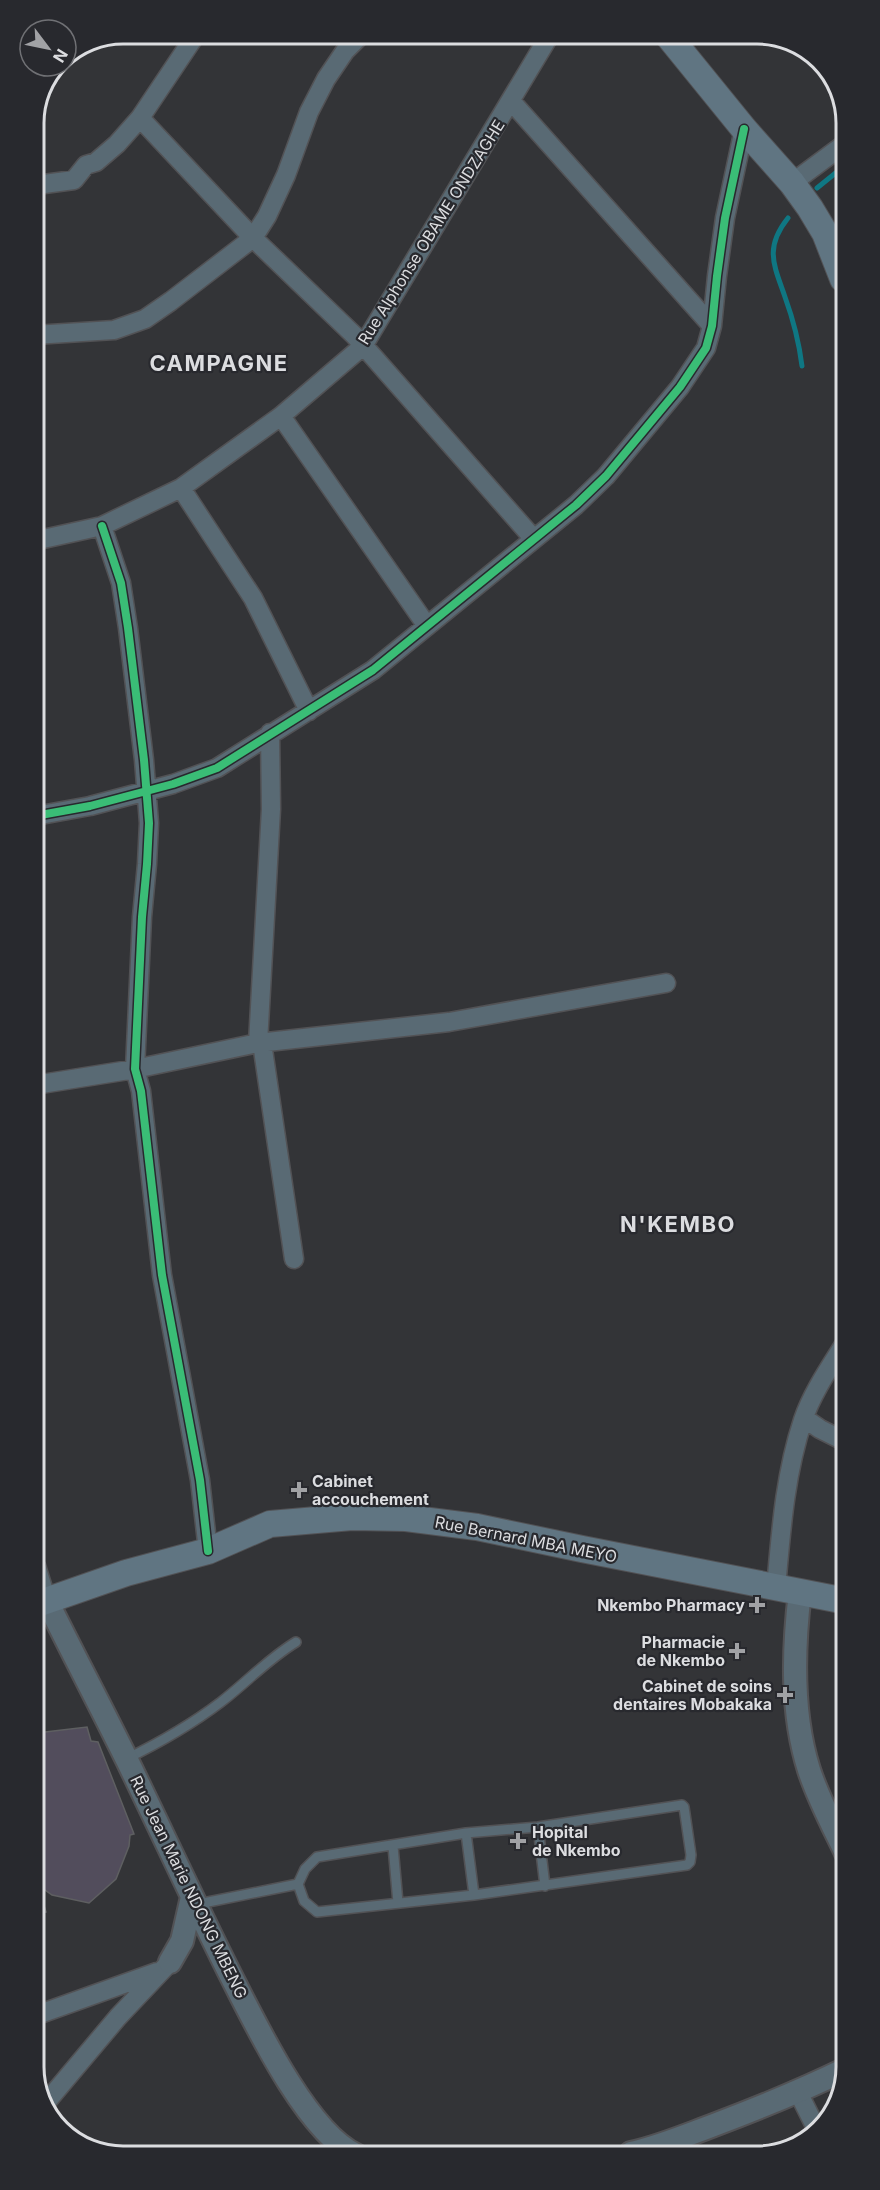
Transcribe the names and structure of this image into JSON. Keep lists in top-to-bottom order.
{
  "streets": {
    "main road": ["Rue Bernard MBA MEYO"],
    "street": ["Rue Alphonse OBAME ONDZAGHE", "Rue Jean Marie NDONG MBENG"]
  },
  "districts": ["CAMPAGNE", "N'KEMBO"],
  "places": {
    "health": [
      "Cabinet accouchement",
      "Nkembo Pharmacy",
      "Pharmacie de Nkembo",
      "Cabinet de soins dentaires Mobakaka",
      "Hopital de Nkembo"
    ]
  },
  "north": "bottom right"
}
